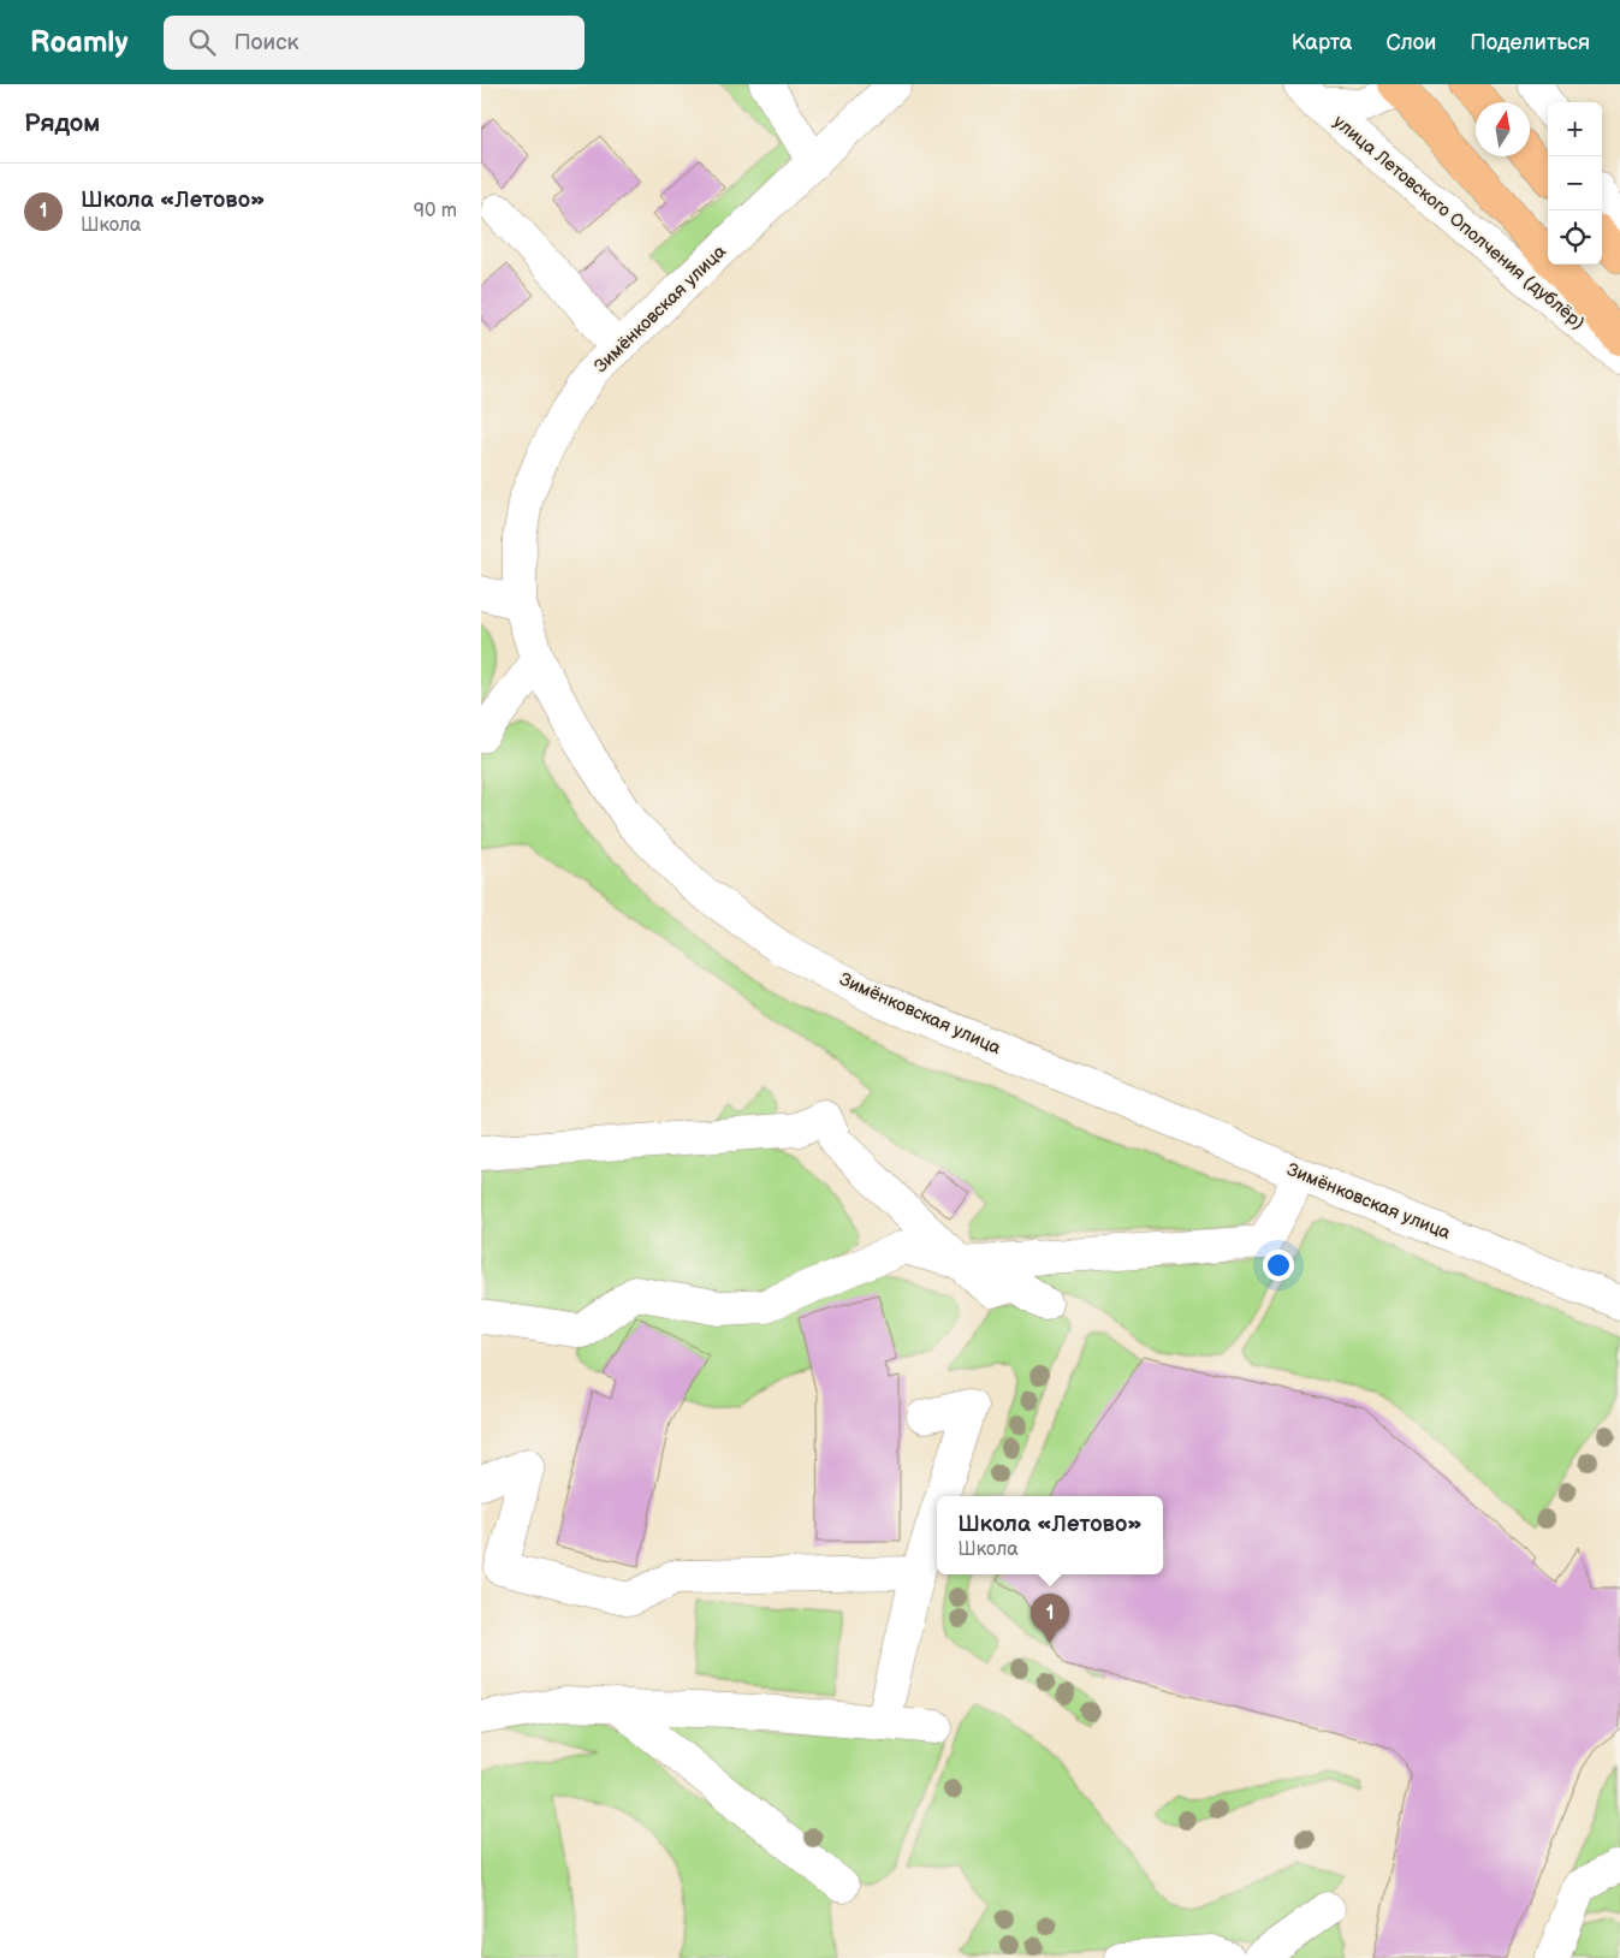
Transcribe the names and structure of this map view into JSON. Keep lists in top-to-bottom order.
{
  "streets": {
    "street": ["улица Летовского Ополчения (дублёр)", "Зимёнковская улица"]
  },
  "north": "top",
  "page": {
    "header": "Roamly",
    "search": "Поиск",
    "nav": ["Карта", "Слои", "Поделиться"],
    "heading": "Рядом",
    "map_buttons": ["+", "−"],
    "list": [
      {
        "mark": "1",
        "name": "Школа «Летово»",
        "note": "Школа",
        "value": "90 m"
      }
    ],
    "popup": ["Школа «Летово»", "Школа"],
    "pins": "1"
  }
}
